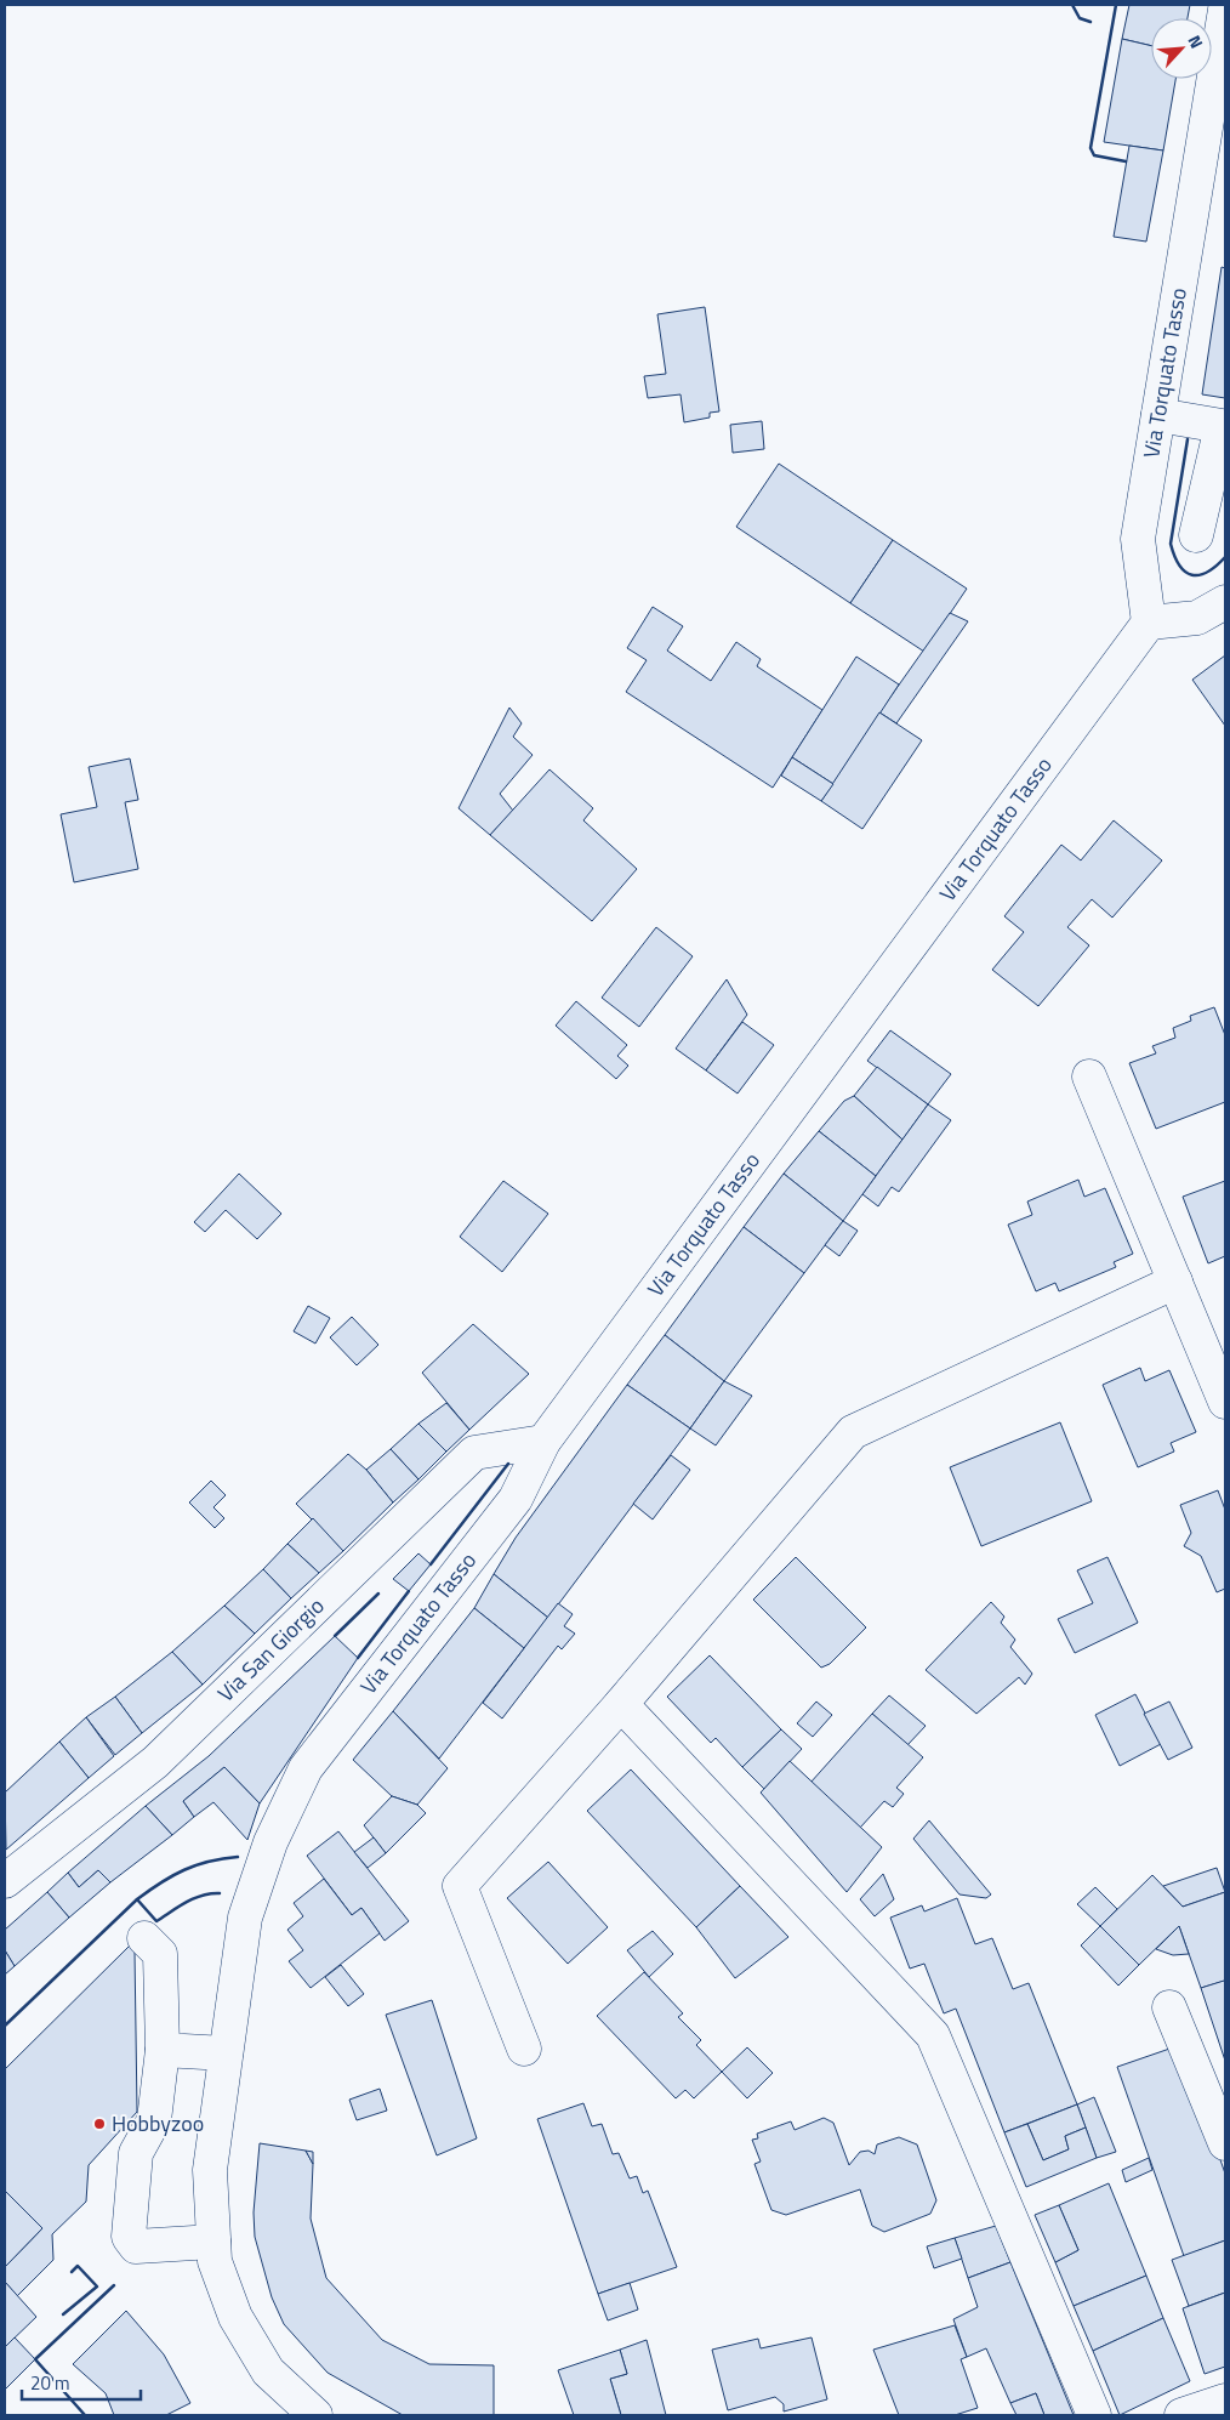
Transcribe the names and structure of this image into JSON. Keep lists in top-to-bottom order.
{
  "streets": {
    "street": ["Via Torquato Tasso", "Via San Giorgio"]
  },
  "crossings": [
    ["Via Torquato Tasso", "Via San Giorgio"]
  ],
  "places": ["Hobbyzoo"],
  "scale_bar": "20 m",
  "north": "top right"
}
